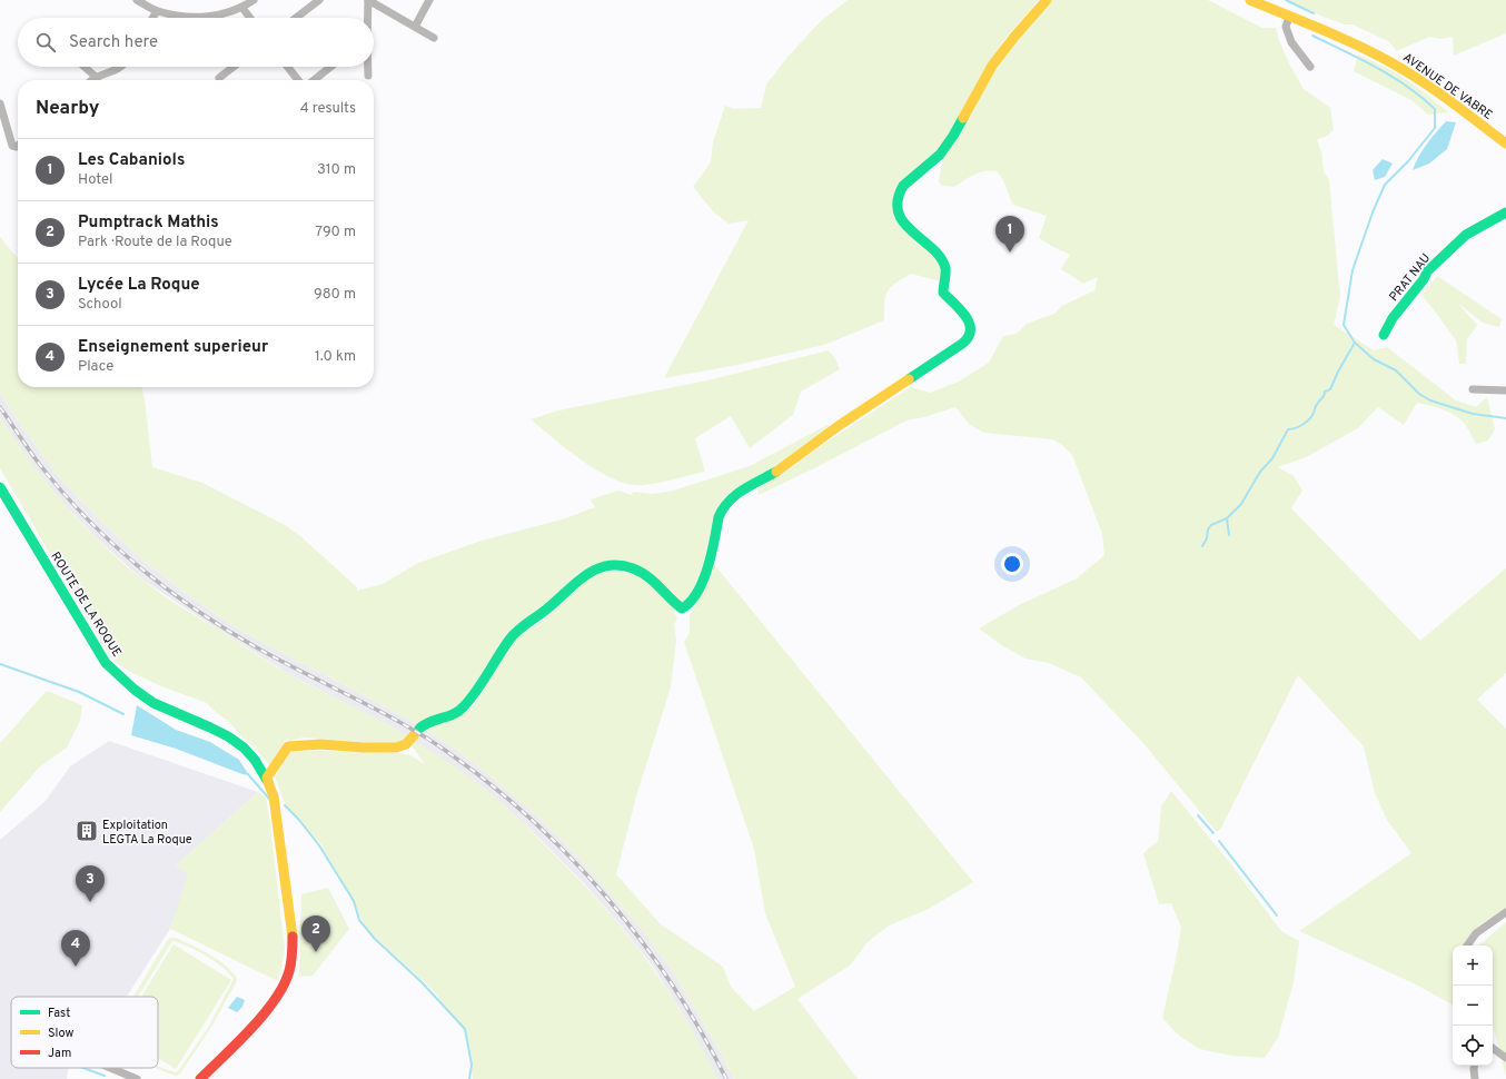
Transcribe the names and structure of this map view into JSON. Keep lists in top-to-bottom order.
{
  "streets": {
    "street": ["AVENUE DE VABRE", "PRAT NAU", "ROUTE DE LA ROQUE"]
  },
  "places": {
    "building": ["Exploitation LEGTA La Roque"]
  },
  "legend": ["Fast", "Slow", "Jam"],
  "page": {
    "search": "Search here",
    "heading": ["Nearby", "4 results"],
    "list": [
      {
        "mark": "1",
        "name": "Les Cabaniols",
        "note": "Hotel",
        "value": "310 m"
      },
      {
        "mark": "2",
        "name": "Pumptrack Mathis",
        "note": "Park · Route de la Roque",
        "value": "790 m"
      },
      {
        "mark": "3",
        "name": "Lycée La Roque",
        "note": "School",
        "value": "980 m"
      },
      {
        "mark": "4",
        "name": "Enseignement superieur",
        "note": "Place",
        "value": "1.0 km"
      }
    ],
    "pins": [
      "1",
      "3",
      "2",
      "4"
    ],
    "map_buttons": ["+", "−"]
  }
}
